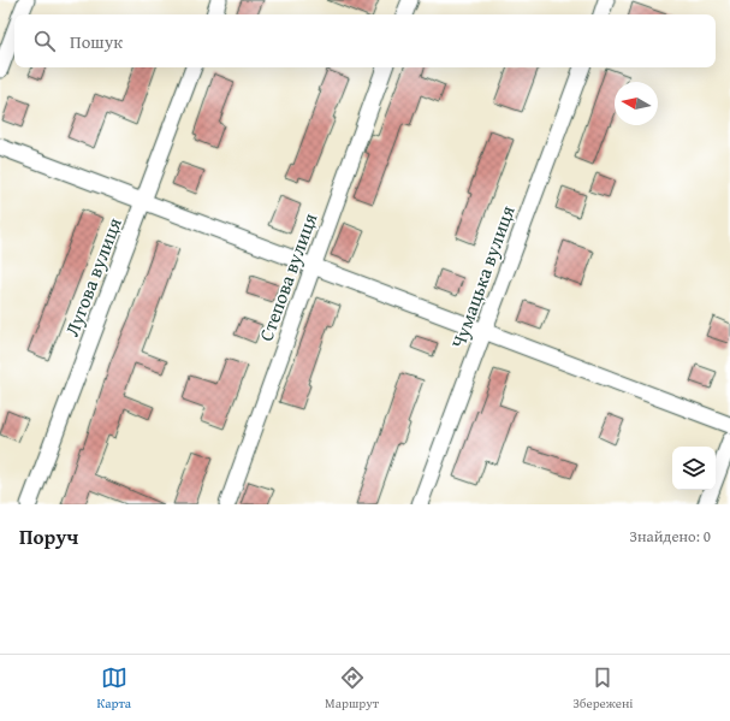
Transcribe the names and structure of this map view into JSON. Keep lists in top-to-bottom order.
{
  "streets": {
    "street": ["Лугова вулиця", "Степова вулиця", "Чумацька вулиця"]
  },
  "north": "left",
  "page": {
    "search": "Пошук",
    "heading": ["Поруч", "Знайдено: 0"],
    "nav": ["Карта", "Маршрут", "Збережені"]
  }
}
